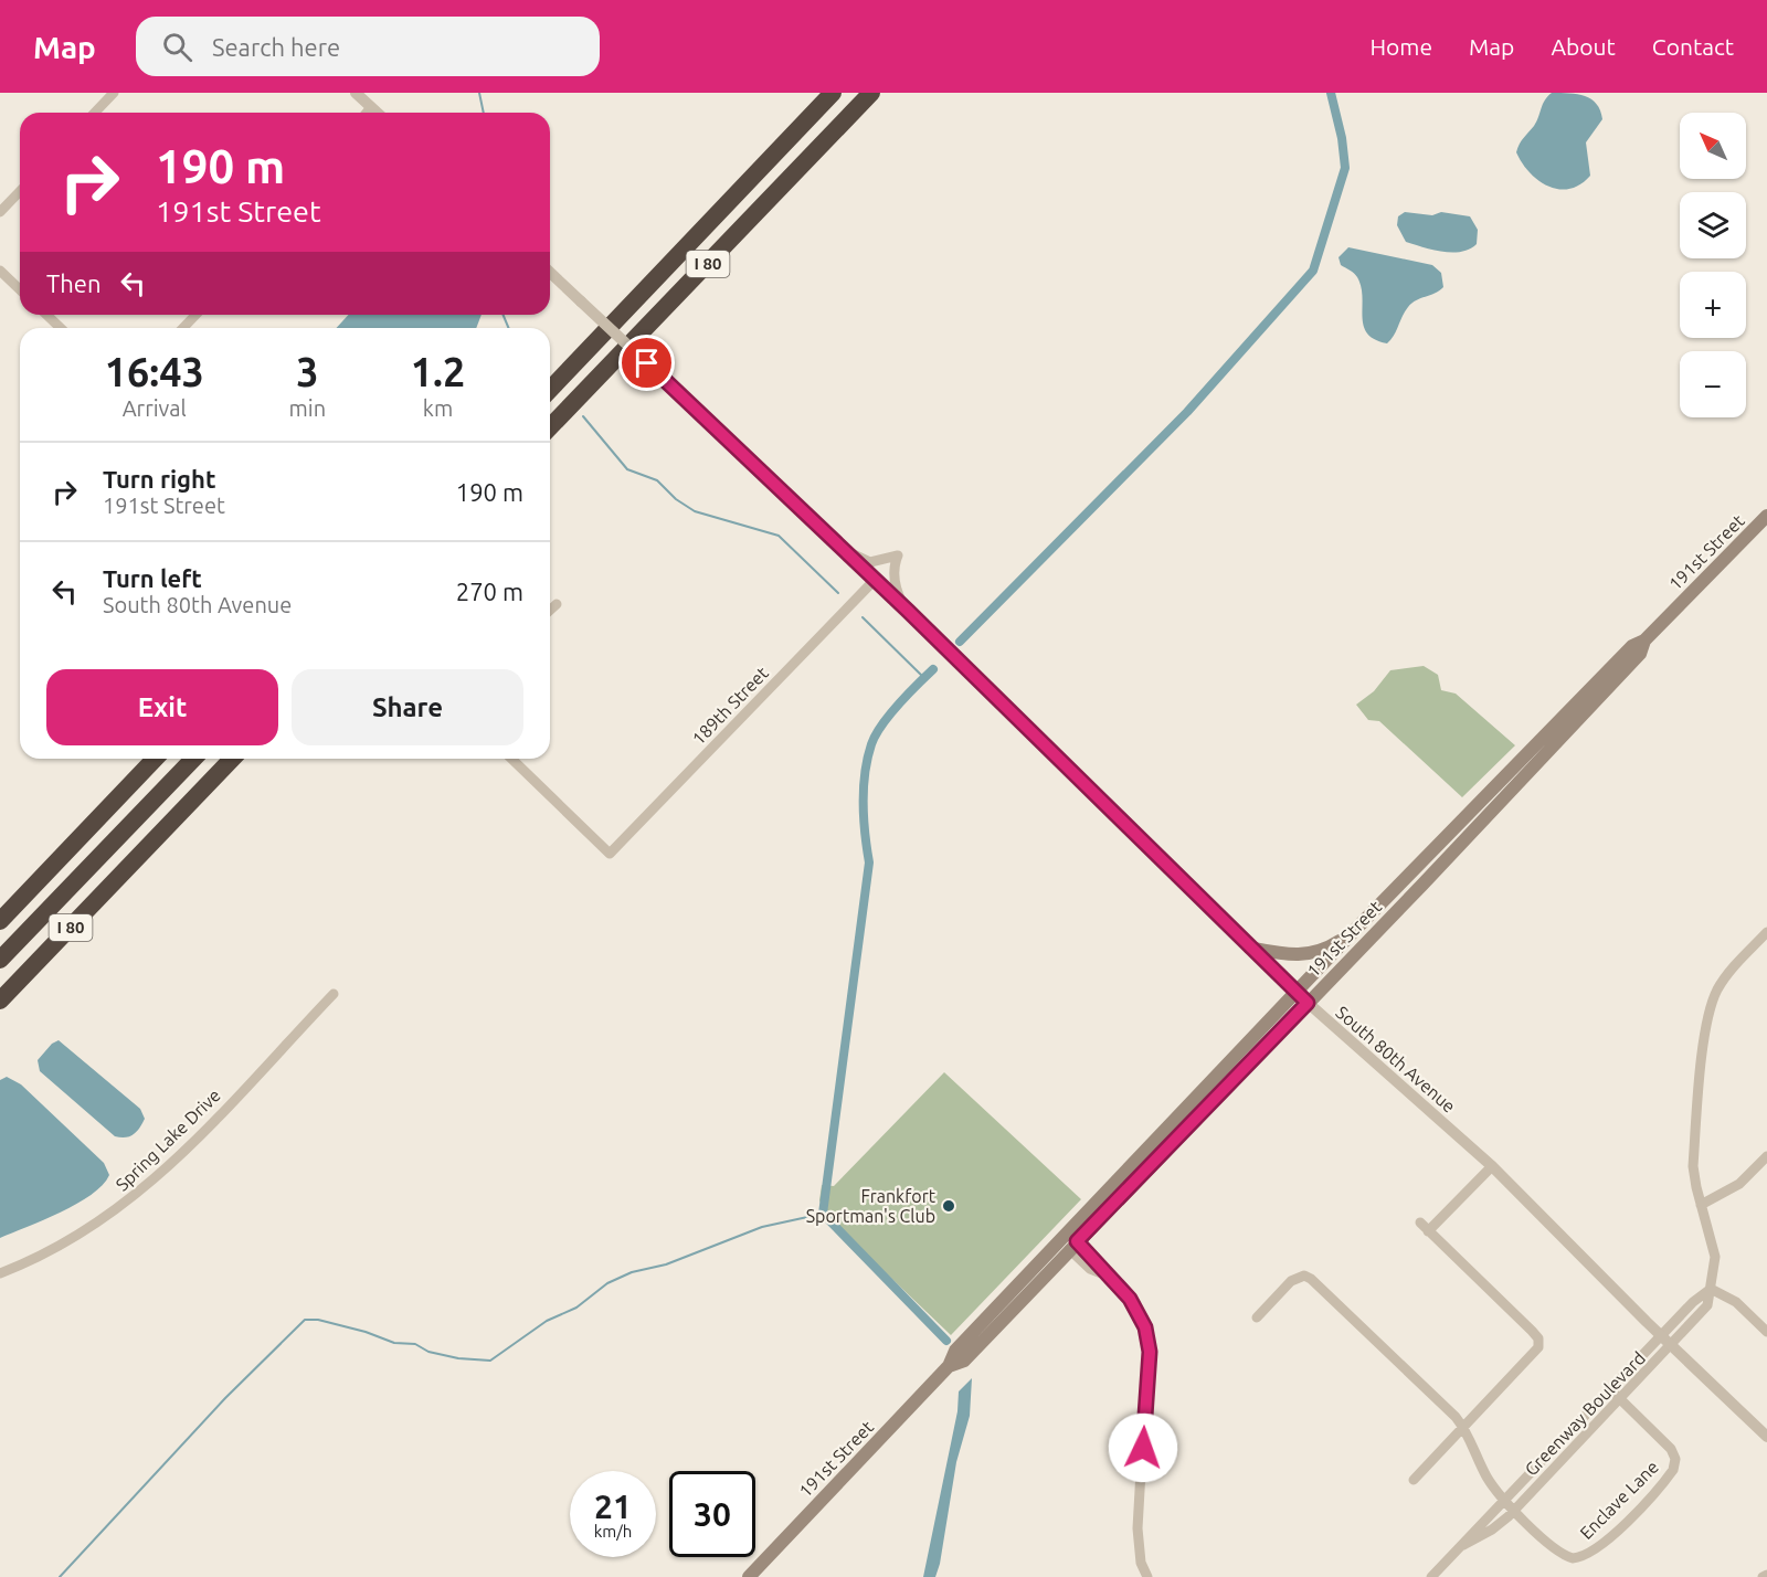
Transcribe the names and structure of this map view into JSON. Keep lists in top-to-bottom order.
{
  "streets": {
    "highway": ["I 80"],
    "main road": ["191st Street"],
    "street": [
      "189th Street",
      "South 80th Avenue",
      "Spring Lake Drive",
      "Greenway Boulevard",
      "Enclave Lane"
    ]
  },
  "crossings": [
    ["191st Street", "South 80th Avenue"],
    ["189th Street", "South 80th Avenue"],
    ["South 80th Avenue", "Greenway Boulevard"],
    ["Greenway Boulevard", "Enclave Lane"]
  ],
  "places": ["Frankfort Sportman's Club"],
  "north": "top left",
  "page": {
    "header": "Map",
    "search": "Search here",
    "nav": [
      "Home",
      "Map",
      "About",
      "Contact"
    ],
    "map_buttons": ["+", "−"],
    "turn": ["190 m", "191st Street"],
    "then": "Then",
    "eta": [
      "16:43",
      "Arrival",
      "3",
      "min",
      "1.2",
      "km"
    ],
    "list": [
      {
        "name": "Turn right",
        "note": "191st Street",
        "value": "190 m"
      },
      {
        "name": "Turn left",
        "note": "South 80th Avenue",
        "value": "270 m"
      }
    ],
    "buttons": ["Exit", "Share"],
    "speed": "21 km/h",
    "limit": "30"
  }
}
